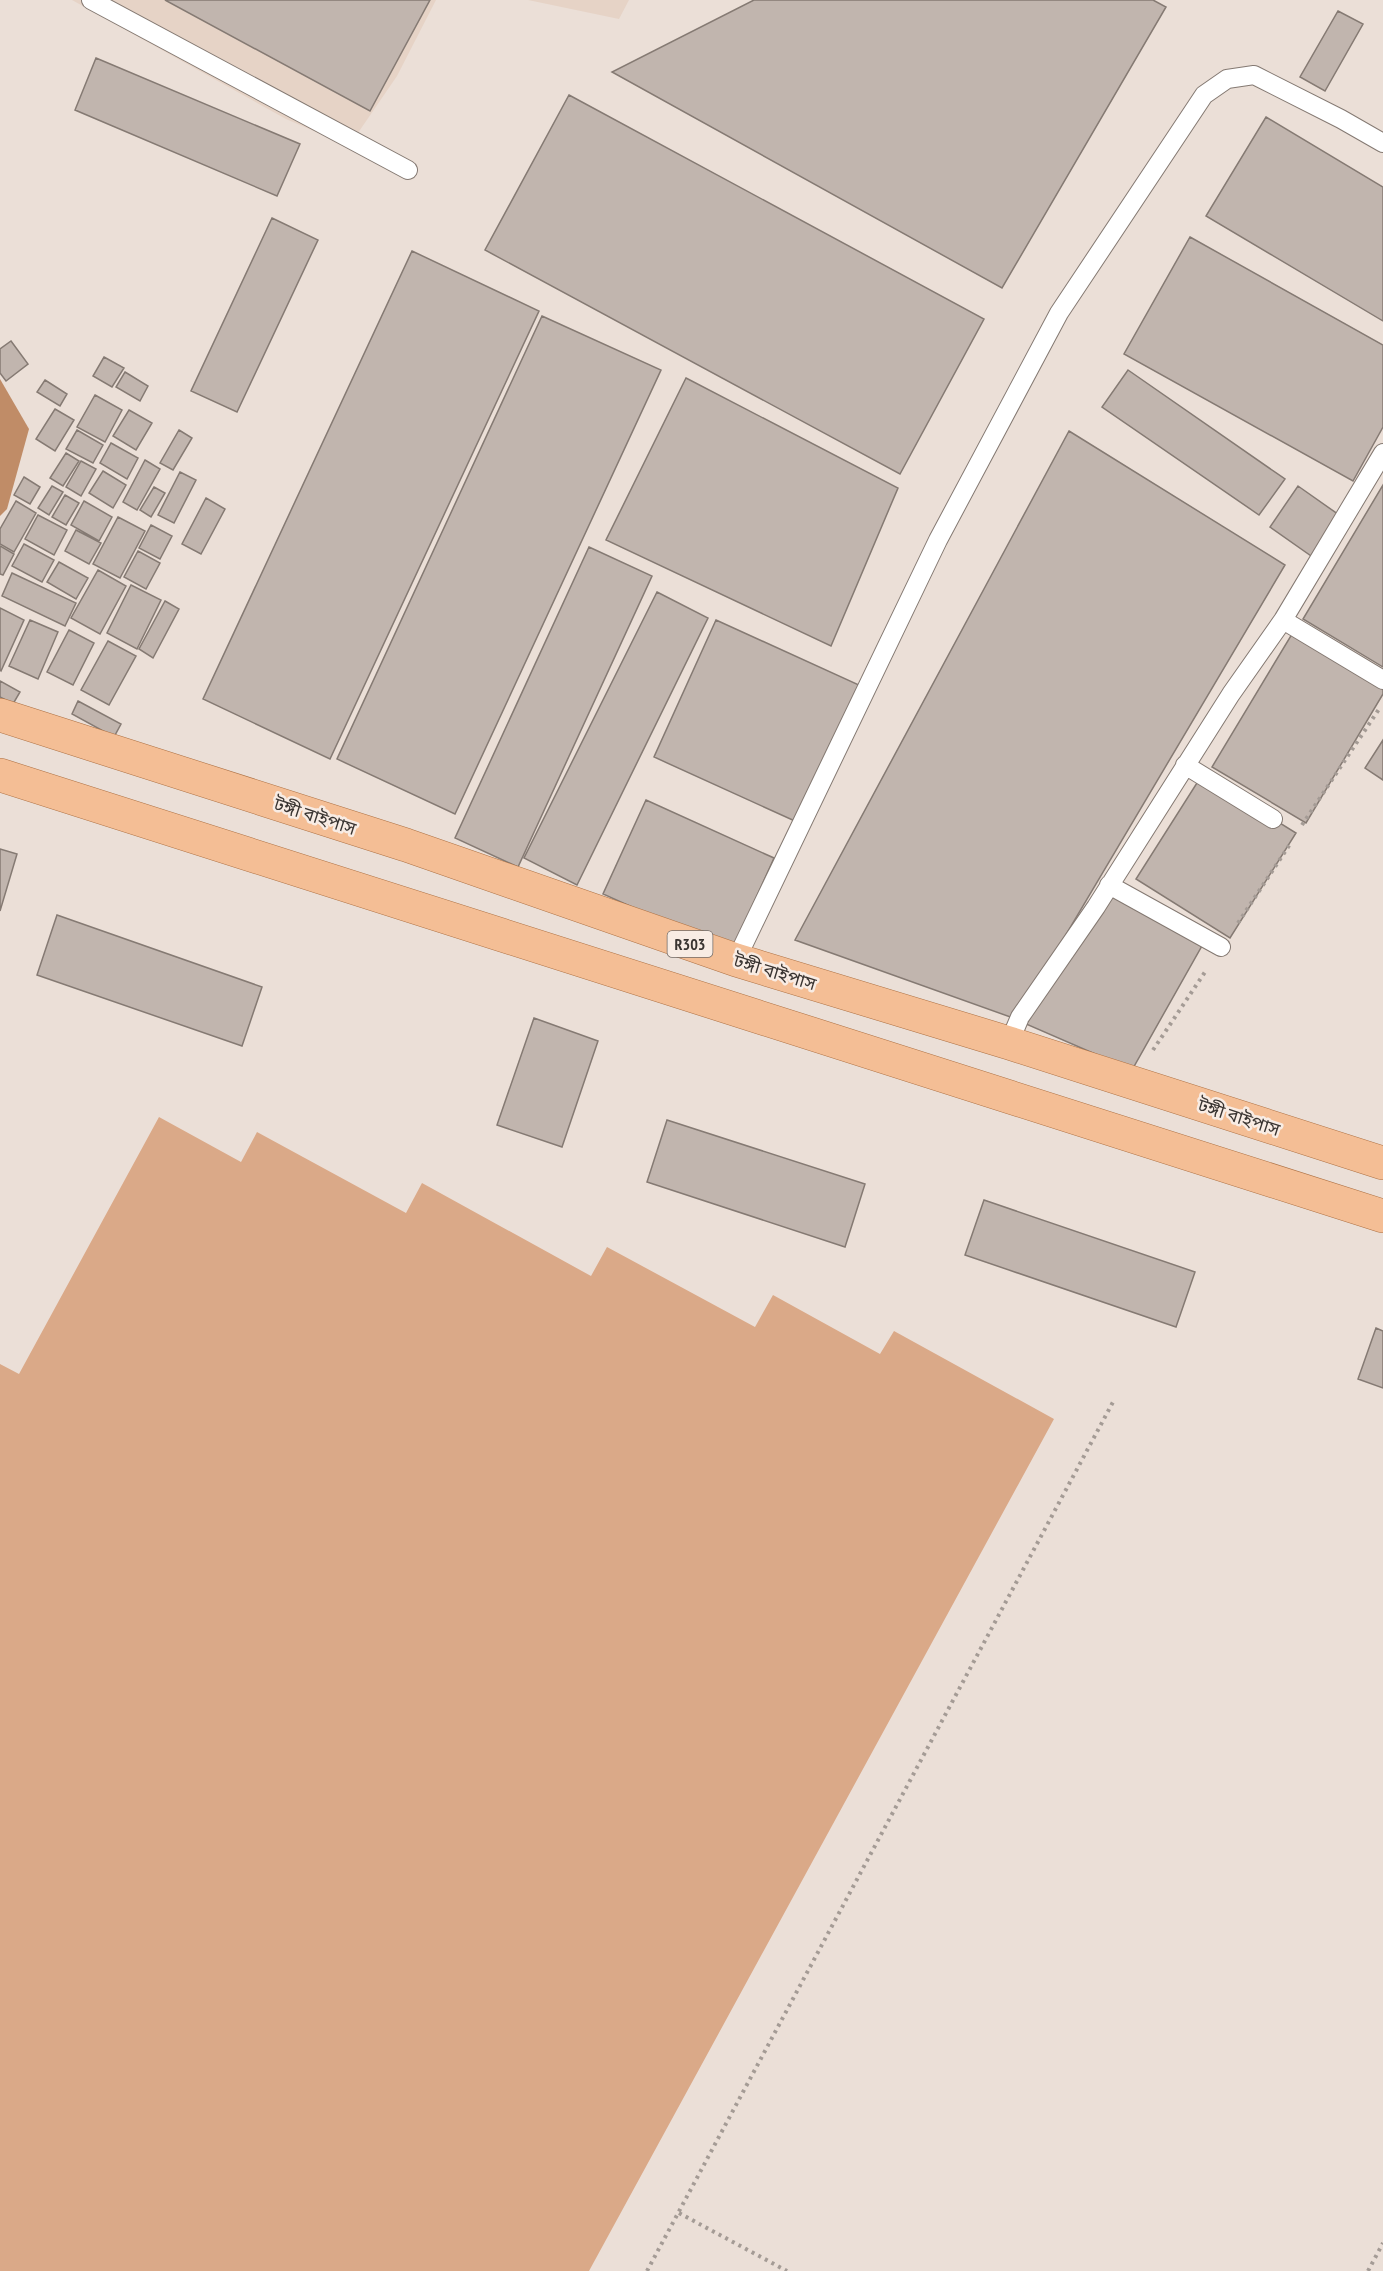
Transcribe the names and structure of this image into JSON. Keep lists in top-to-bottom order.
{
  "streets": {
    "main road": ["টঙ্গী বাইপাস", "R303"]
  }
}
